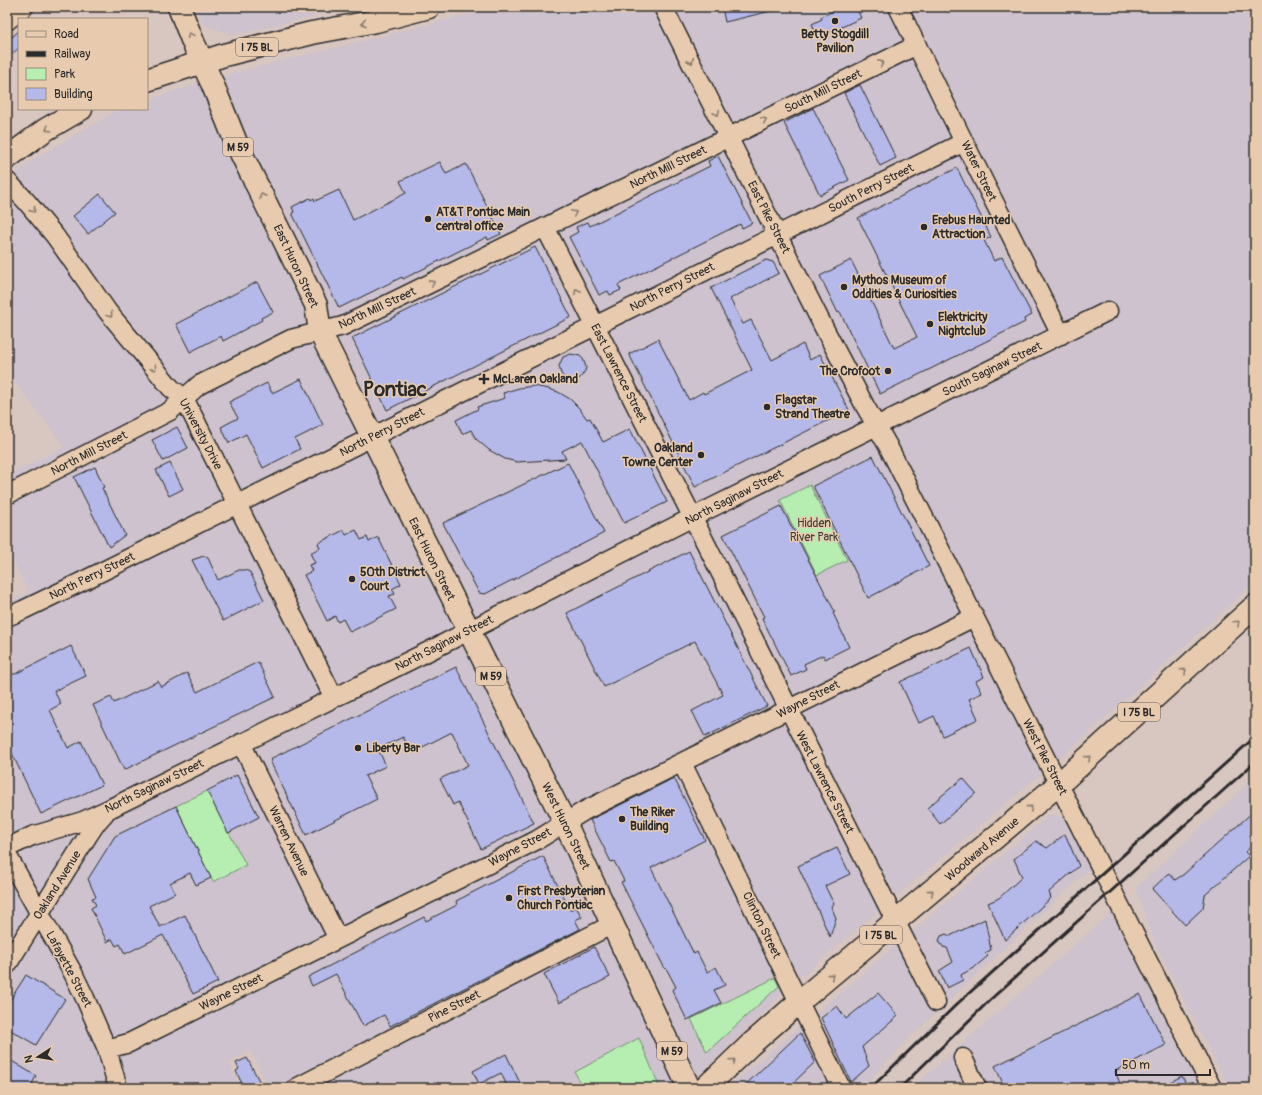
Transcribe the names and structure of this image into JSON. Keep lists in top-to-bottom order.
{
  "streets": {
    "main road": [
      "I 75 BL",
      "M 59",
      "East Huron Street",
      "West Huron Street",
      "Woodward Avenue"
    ],
    "street": [
      "South Mill Street",
      "North Mill Street",
      "Water Street",
      "South Perry Street",
      "East Pike Street",
      "North Perry Street",
      "South Saginaw Street",
      "East Lawrence Street",
      "University Drive",
      "North Saginaw Street",
      "Wayne Street",
      "West Pike Street",
      "West Lawrence Street",
      "Warren Avenue",
      "Oakland Avenue",
      "Clinton Street",
      "Lafayette Street",
      "Pine Street"
    ]
  },
  "crossings": [
    ["I 75 BL", "East Huron Street"],
    ["South Mill Street", "North Mill Street"],
    ["South Mill Street", "Water Street"],
    ["South Mill Street", "East Pike Street"],
    ["North Mill Street", "East Pike Street"],
    ["North Mill Street", "East Huron Street"],
    ["North Mill Street", "East Lawrence Street"],
    ["North Mill Street", "University Drive"],
    ["Water Street", "South Perry Street"],
    ["Water Street", "South Saginaw Street"],
    ["South Perry Street", "East Pike Street"],
    ["South Perry Street", "North Perry Street"],
    ["East Pike Street", "North Perry Street"],
    ["East Pike Street", "South Saginaw Street"],
    ["East Pike Street", "North Saginaw Street"],
    ["East Pike Street", "West Pike Street"],
    ["East Huron Street", "North Perry Street"],
    ["East Huron Street", "North Saginaw Street"],
    ["East Huron Street", "West Huron Street"],
    ["North Perry Street", "East Lawrence Street"],
    ["North Perry Street", "University Drive"],
    ["South Saginaw Street", "North Saginaw Street"],
    ["South Saginaw Street", "West Pike Street"],
    ["East Lawrence Street", "North Saginaw Street"],
    ["East Lawrence Street", "West Lawrence Street"],
    ["University Drive", "North Saginaw Street"],
    ["North Saginaw Street", "West Pike Street"],
    ["North Saginaw Street", "West Lawrence Street"],
    ["North Saginaw Street", "West Huron Street"],
    ["North Saginaw Street", "Warren Avenue"],
    ["North Saginaw Street", "Oakland Avenue"],
    ["Wayne Street", "West Pike Street"],
    ["Wayne Street", "West Lawrence Street"],
    ["Wayne Street", "West Huron Street"],
    ["Wayne Street", "Warren Avenue"],
    ["Wayne Street", "Clinton Street"],
    ["Wayne Street", "Lafayette Street"],
    ["West Pike Street", "Woodward Avenue"],
    ["West Lawrence Street", "Woodward Avenue"],
    ["West Huron Street", "Pine Street"],
    ["Woodward Avenue", "Clinton Street"],
    ["Oakland Avenue", "Lafayette Street"]
  ],
  "one_way": [
    "South Mill Street",
    "North Mill Street",
    "East Huron Street",
    "University Drive",
    "Woodward Avenue"
  ],
  "districts": ["Pontiac"],
  "parks": ["Hidden River Park"],
  "places": {
    "other": [
      "Betty Stogdill Pavilion",
      "AT&T Pontiac Main central office",
      "Erebus Haunted Attraction",
      "Mythos Museum of Oddities & Curiosities",
      "Elektricity Nightclub",
      "The Crofoot",
      "Flagstar Strand Theatre",
      "Oakland Towne Center",
      "50th District Court",
      "Liberty Bar",
      "The Riker Building",
      "First Presbyterian Church Pontiac"
    ],
    "health": ["McLaren Oakland"]
  },
  "legend": [
    "Road",
    "Railway",
    "Park",
    "Building"
  ],
  "scale_bar": "50 m",
  "north": "left"
}
